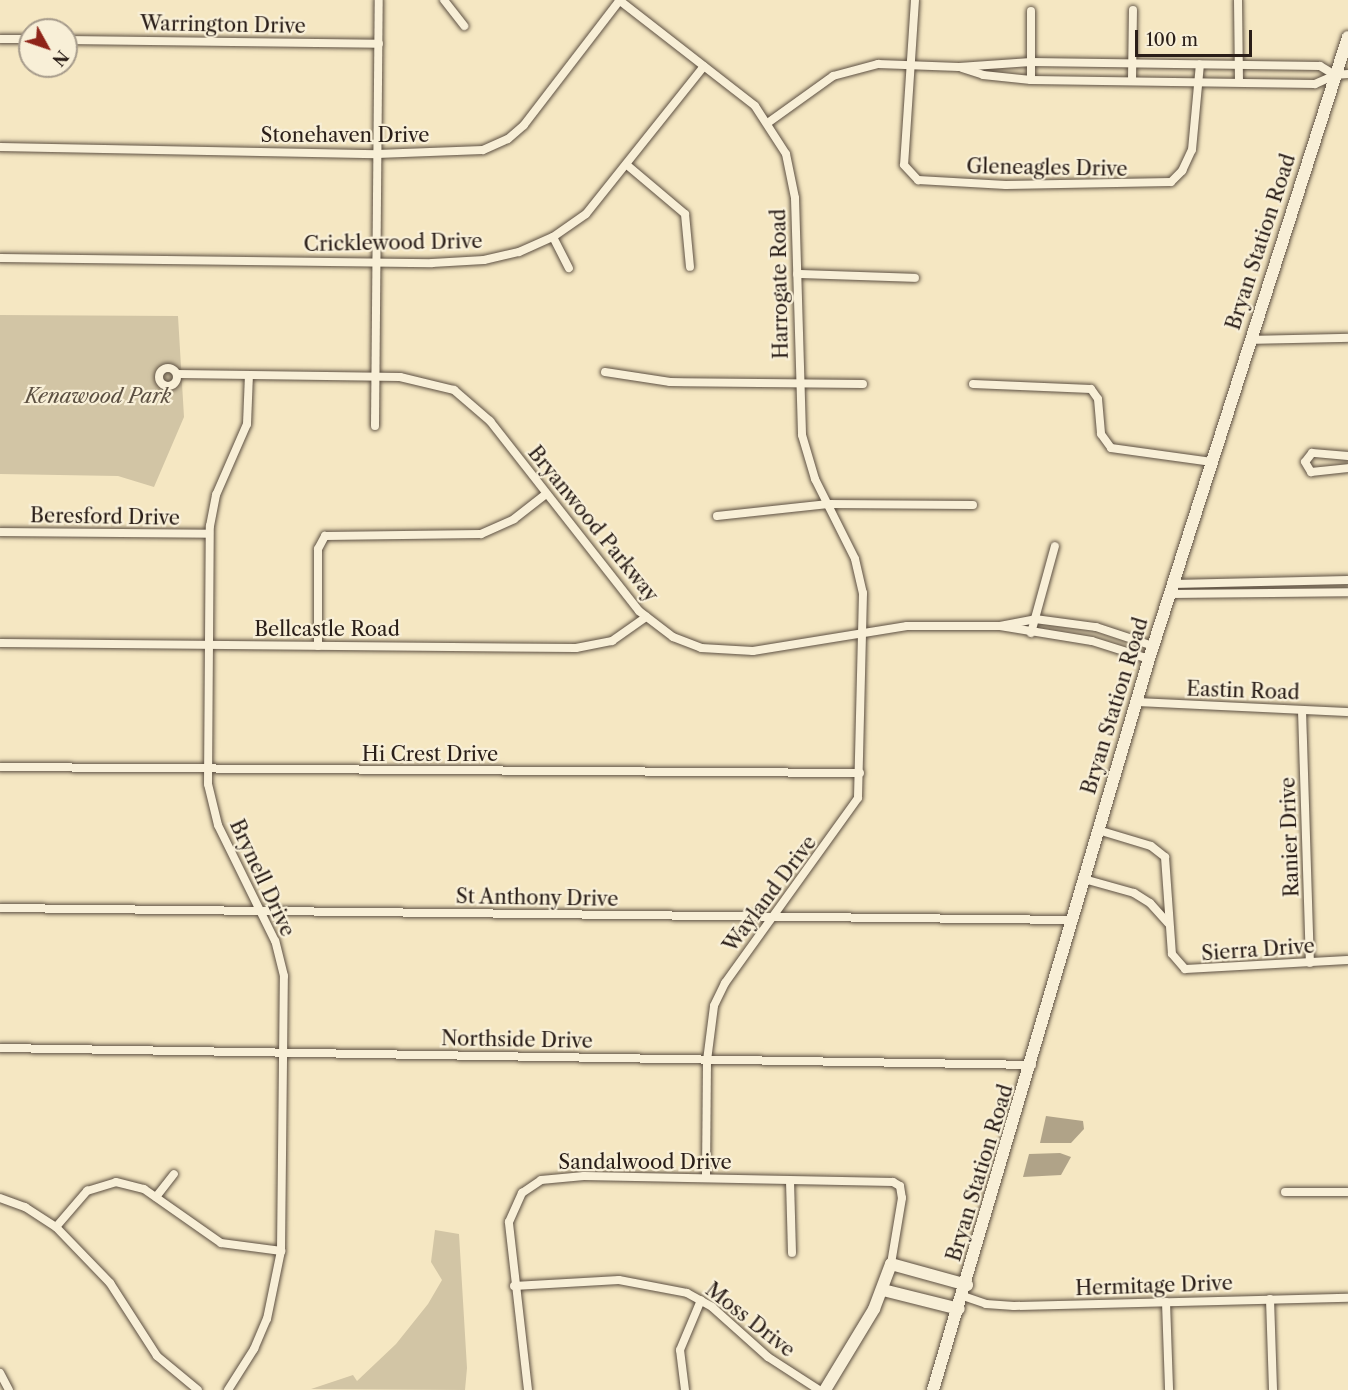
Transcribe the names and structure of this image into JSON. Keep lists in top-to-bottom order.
{
  "streets": {
    "main road": ["Bryan Station Road"],
    "street": [
      "Warrington Drive",
      "Stonehaven Drive",
      "Gleneagles Drive",
      "Cricklewood Drive",
      "Harrogate Road",
      "Beresford Drive",
      "Bryanwood Parkway",
      "Bellcastle Road",
      "Eastin Road",
      "Hi Crest Drive",
      "Ranier Drive",
      "Brynell Drive",
      "Wayland Drive",
      "St Anthony Drive",
      "Sierra Drive",
      "Northside Drive",
      "Sandalwood Drive",
      "Hermitage Drive",
      "Moss Drive"
    ]
  },
  "crossings": [
    ["Stonehaven Drive", "Harrogate Road"],
    ["Bryan Station Road", "Bryanwood Parkway"],
    ["Bryan Station Road", "Eastin Road"],
    ["Bryan Station Road", "St Anthony Drive"],
    ["Bryan Station Road", "Sierra Drive"],
    ["Bryan Station Road", "Northside Drive"],
    ["Bryan Station Road", "Hermitage Drive"],
    ["Cricklewood Drive", "Harrogate Road"],
    ["Harrogate Road", "Bryanwood Parkway"],
    ["Harrogate Road", "Wayland Drive"],
    ["Beresford Drive", "Brynell Drive"],
    ["Bryanwood Parkway", "Bellcastle Road"],
    ["Bryanwood Parkway", "Brynell Drive"],
    ["Bryanwood Parkway", "Wayland Drive"],
    ["Bellcastle Road", "Brynell Drive"],
    ["Eastin Road", "Ranier Drive"],
    ["Hi Crest Drive", "Brynell Drive"],
    ["Hi Crest Drive", "Wayland Drive"],
    ["Ranier Drive", "Sierra Drive"],
    ["Brynell Drive", "St Anthony Drive"],
    ["Brynell Drive", "Northside Drive"],
    ["Wayland Drive", "St Anthony Drive"],
    ["Wayland Drive", "Northside Drive"],
    ["Wayland Drive", "Sandalwood Drive"],
    ["Sandalwood Drive", "Moss Drive"]
  ],
  "parks": ["Kenawood Park"],
  "scale_bar": "100 m",
  "north": "bottom right"
}
